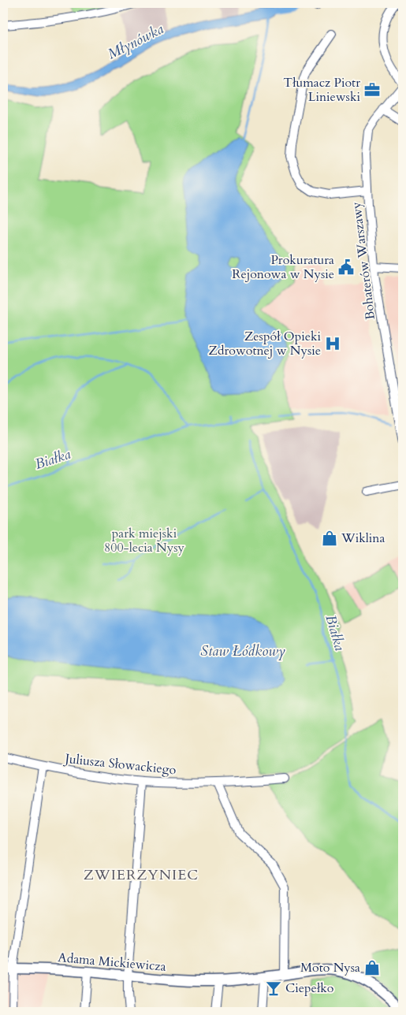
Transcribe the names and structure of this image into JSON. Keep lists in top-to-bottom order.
{
  "streets": {
    "street": ["Bohaterów Warszawy", "Juliusza Słowackiego", "Adama Mickiewicza"]
  },
  "districts": ["ZWIERZYNIEC"],
  "water": ["Młynówka", "Białka", "Staw Łódkowy"],
  "parks": ["park miejski 800-lecia Nysy"],
  "places": {
    "office": ["Tłumacz Piotr Liniewski"],
    "public building": ["Prokuratura Rejonowa w Nysie"],
    "hospital": ["Zespół Opieki Zdrowotnej w Nysie"],
    "shop": ["Wiklina", "Moto Nysa"],
    "bar": ["Ciepełko"]
  }
}
